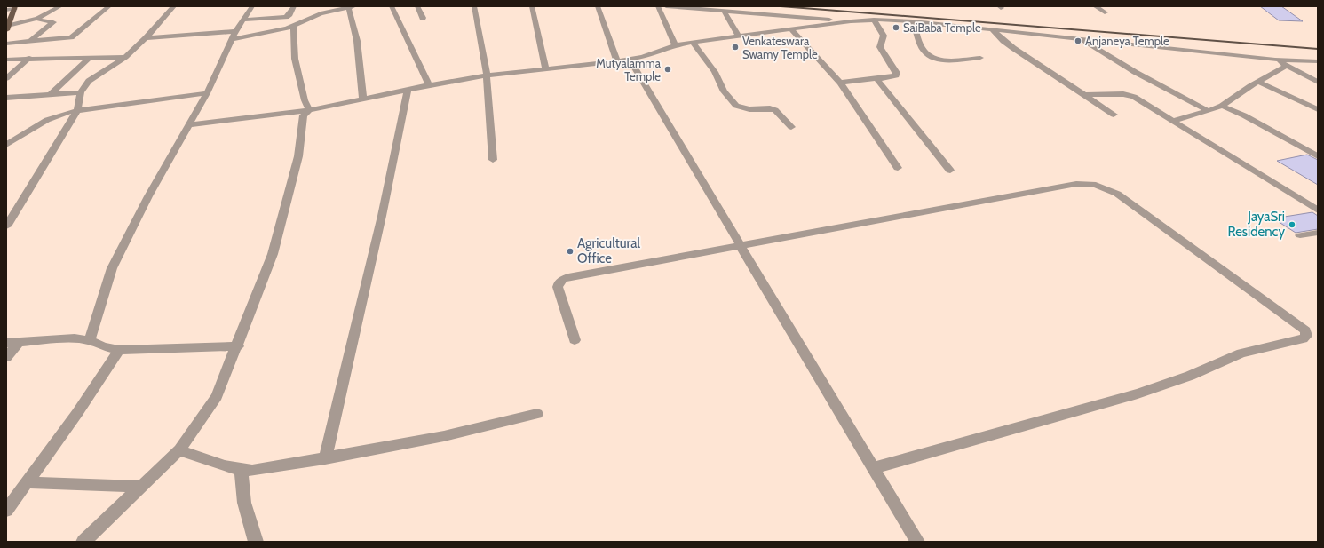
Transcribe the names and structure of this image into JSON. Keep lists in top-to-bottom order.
{
  "places": [
    "SaiBaba Temple",
    "Anjaneya Temple",
    "Venkateswara Swamy Temple",
    "Mutyalamma Temple",
    "JayaSri Residency",
    "Agricultural Office"
  ]
}
